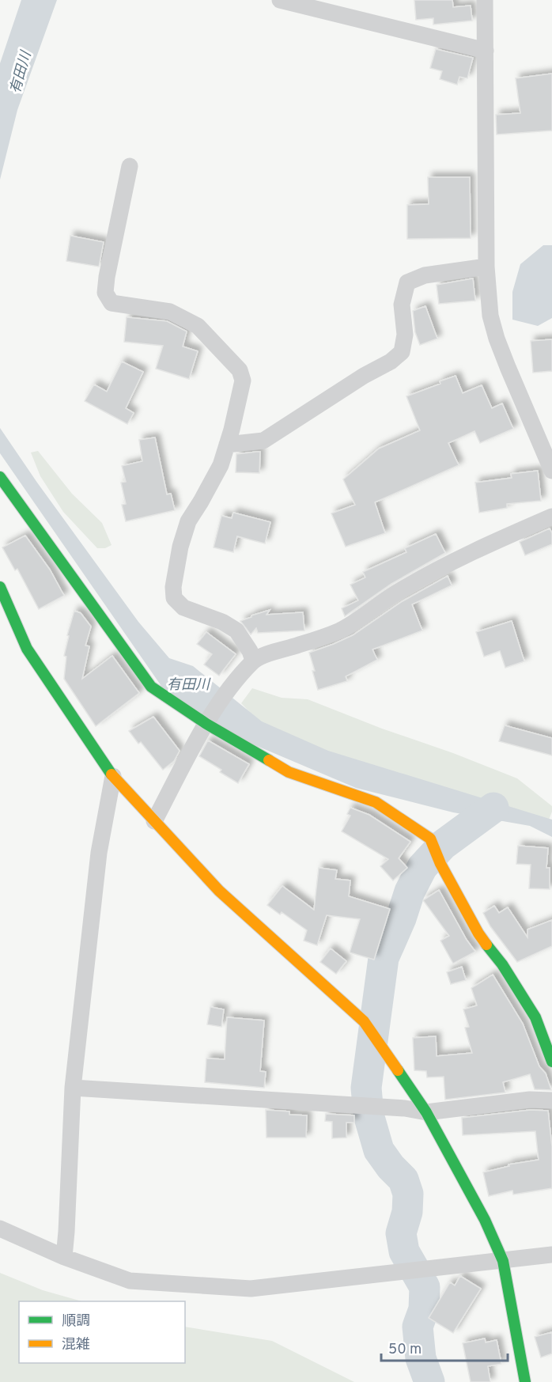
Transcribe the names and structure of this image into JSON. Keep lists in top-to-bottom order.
{
  "water": ["有田川"],
  "legend": ["順調", "混雑"],
  "scale_bar": "50 m"
}
